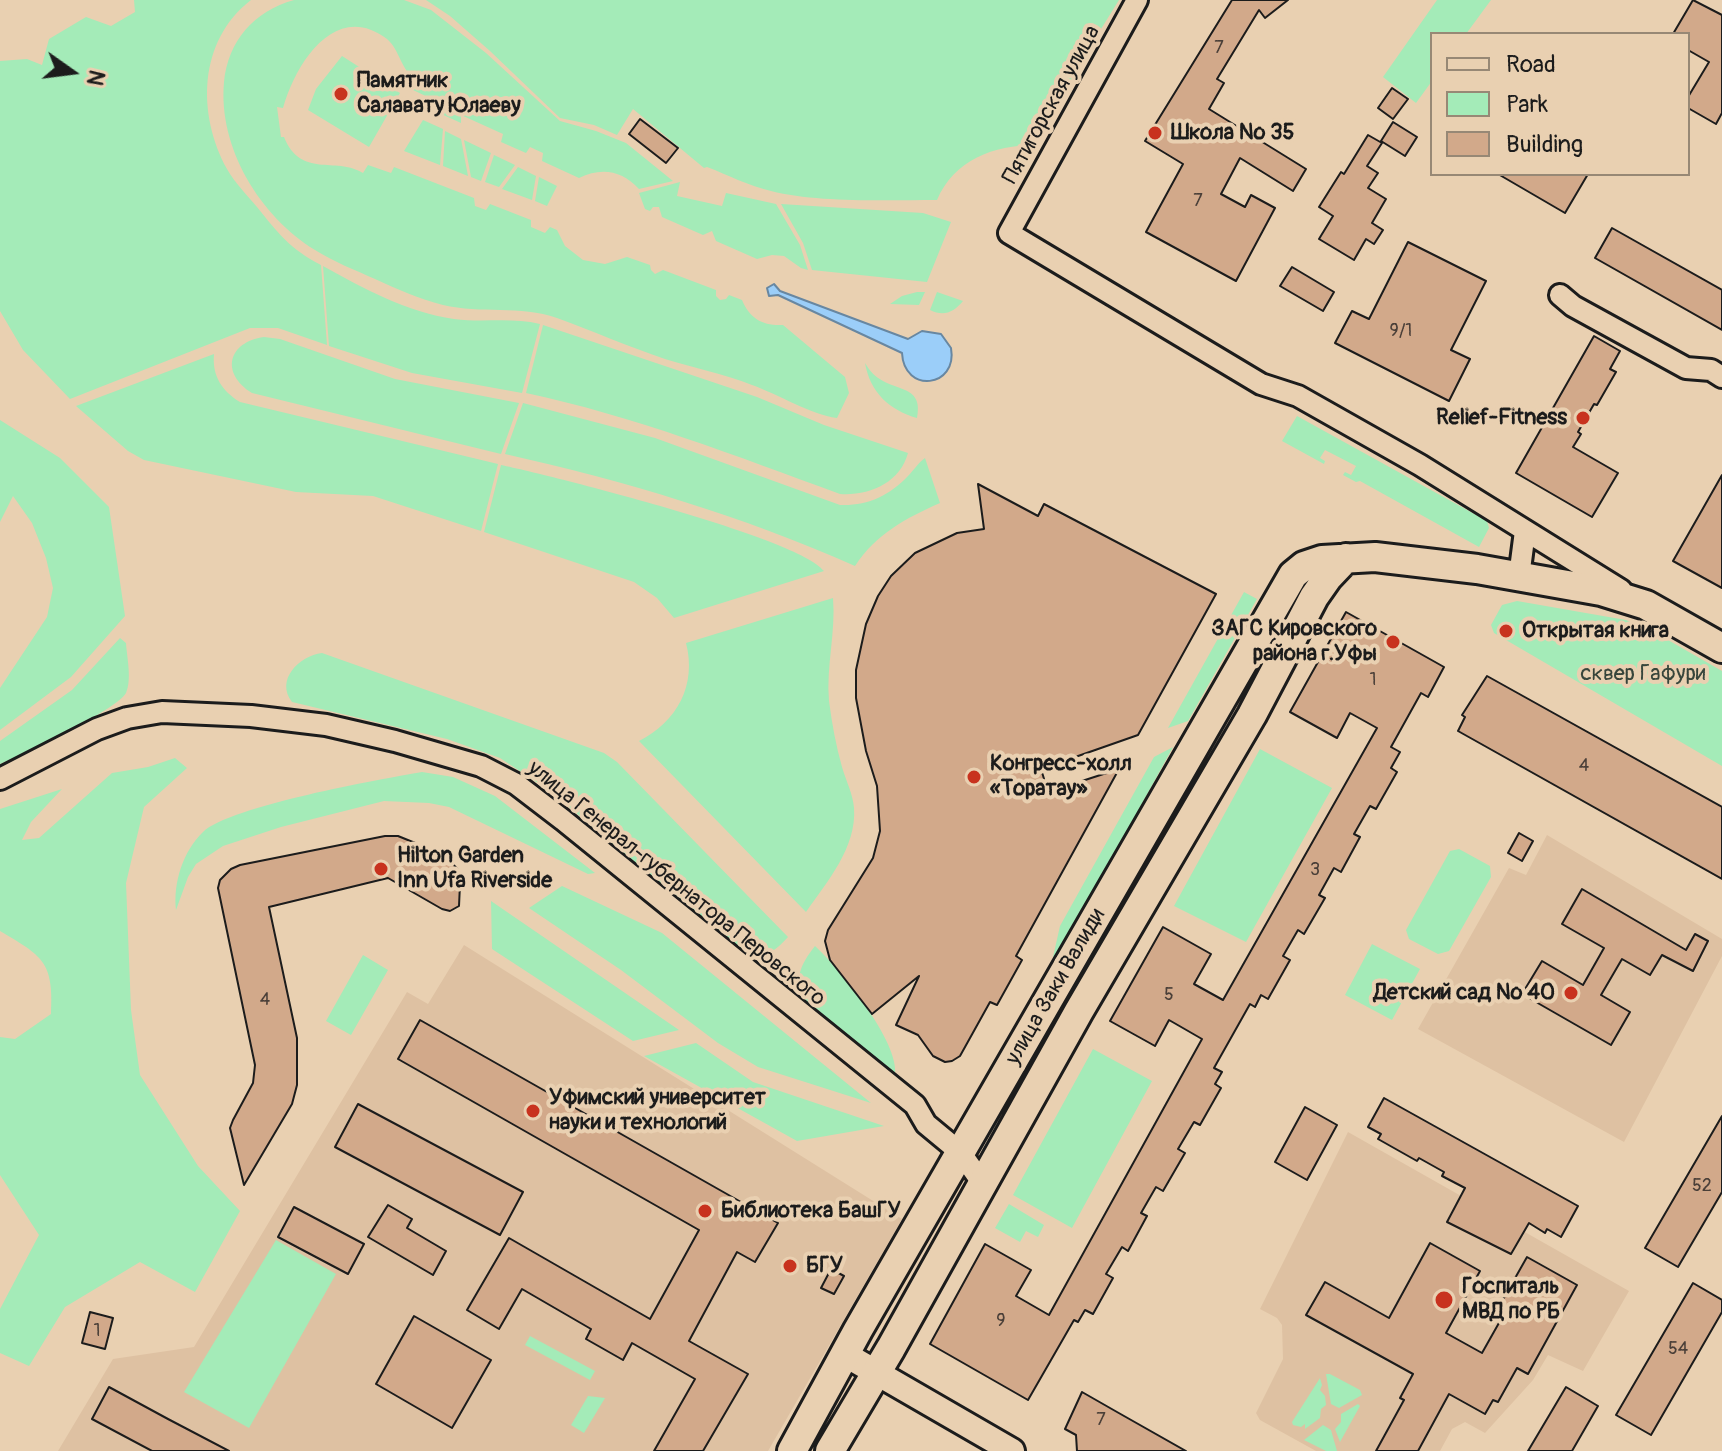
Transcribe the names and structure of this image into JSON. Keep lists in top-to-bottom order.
{
  "streets": {
    "main road": ["улица Заки Валиди"],
    "street": ["Пятигорская улица", "улица Генерал-губернатора Перовского"]
  },
  "crossings": [
    ["улица Генерал-губернатора Перовского", "улица Заки Валиди"]
  ],
  "parks": ["сквер Гафури"],
  "places": [
    "Памятник Салавату Юлаеву",
    "Школа № 35",
    "Relief-Fitness",
    "Открытая книга",
    "ЗАГС Кировского района г.Уфы",
    "Конгресс-холл «Торатау»",
    "Hilton Garden Inn Ufa Riverside",
    "Детский сад № 40",
    "Уфимский университет науки и технологий",
    "Библиотека БашГУ",
    "БГУ",
    "Госпиталь МВД по РБ"
  ],
  "house_numbers": [
    "7",
    "7",
    "9/1",
    "1",
    "4",
    "3",
    "5",
    "4",
    "52",
    "9",
    "1",
    "54",
    "7"
  ],
  "legend": ["Road", "Park", "Building"],
  "north": "right"
}
